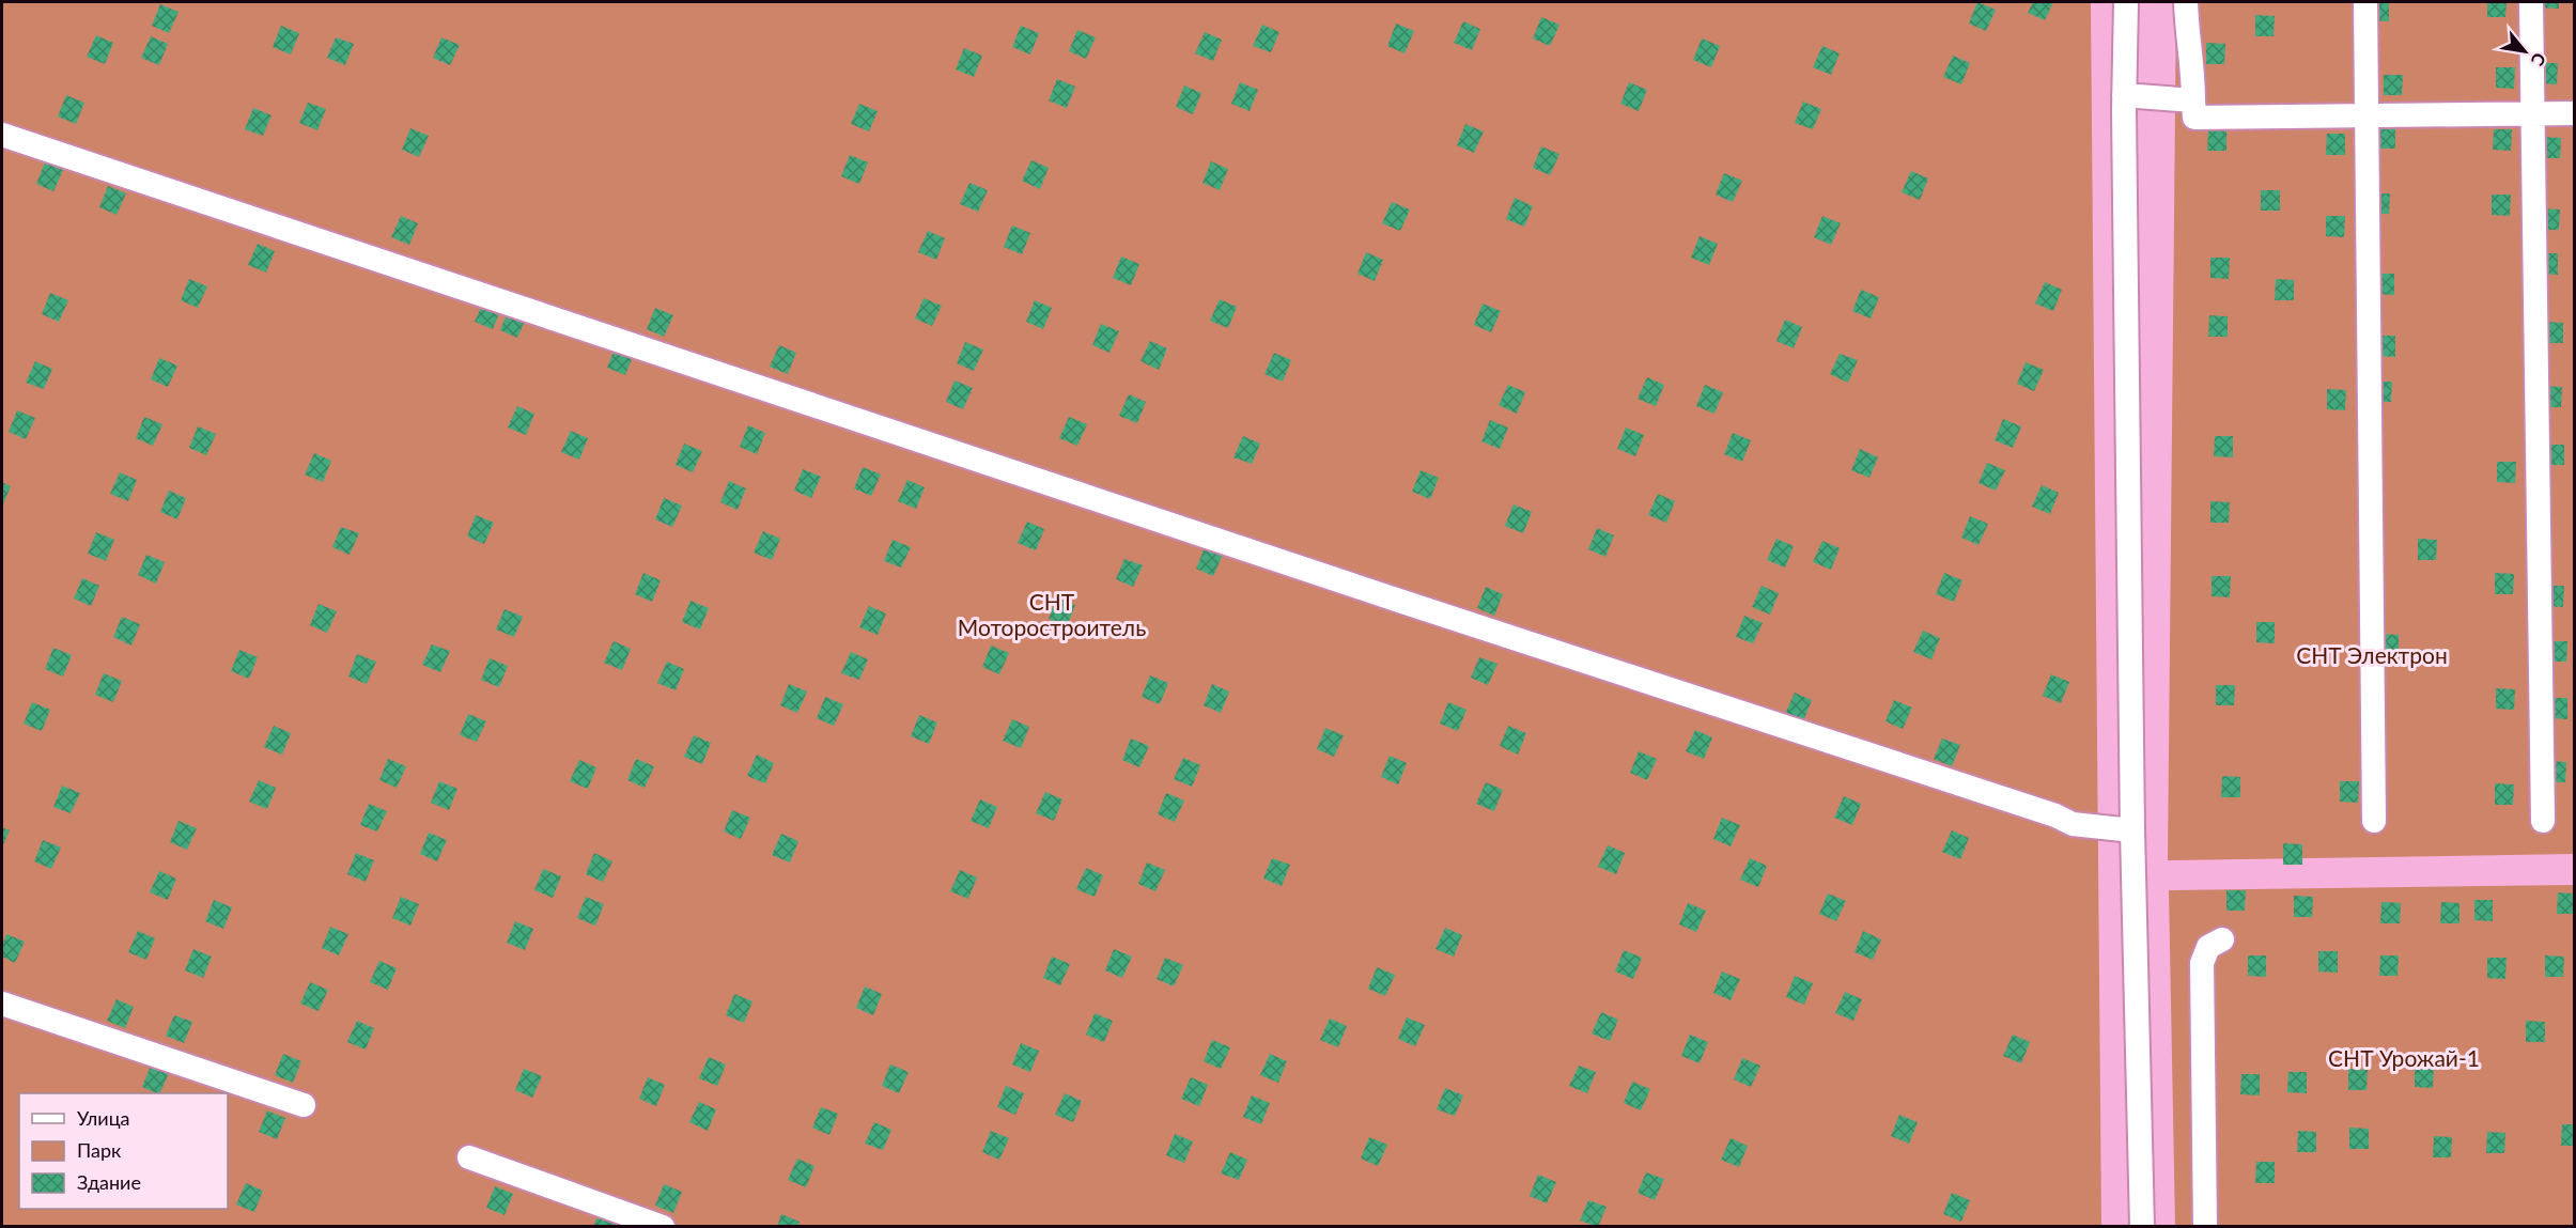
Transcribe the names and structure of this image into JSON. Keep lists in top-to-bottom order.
{
  "parks": ["СНТ Моторостроитель", "СНТ Электрон", "СНТ Урожай-1"],
  "legend": ["Улица", "Парк", "Здание"],
  "north": "bottom right"
}
